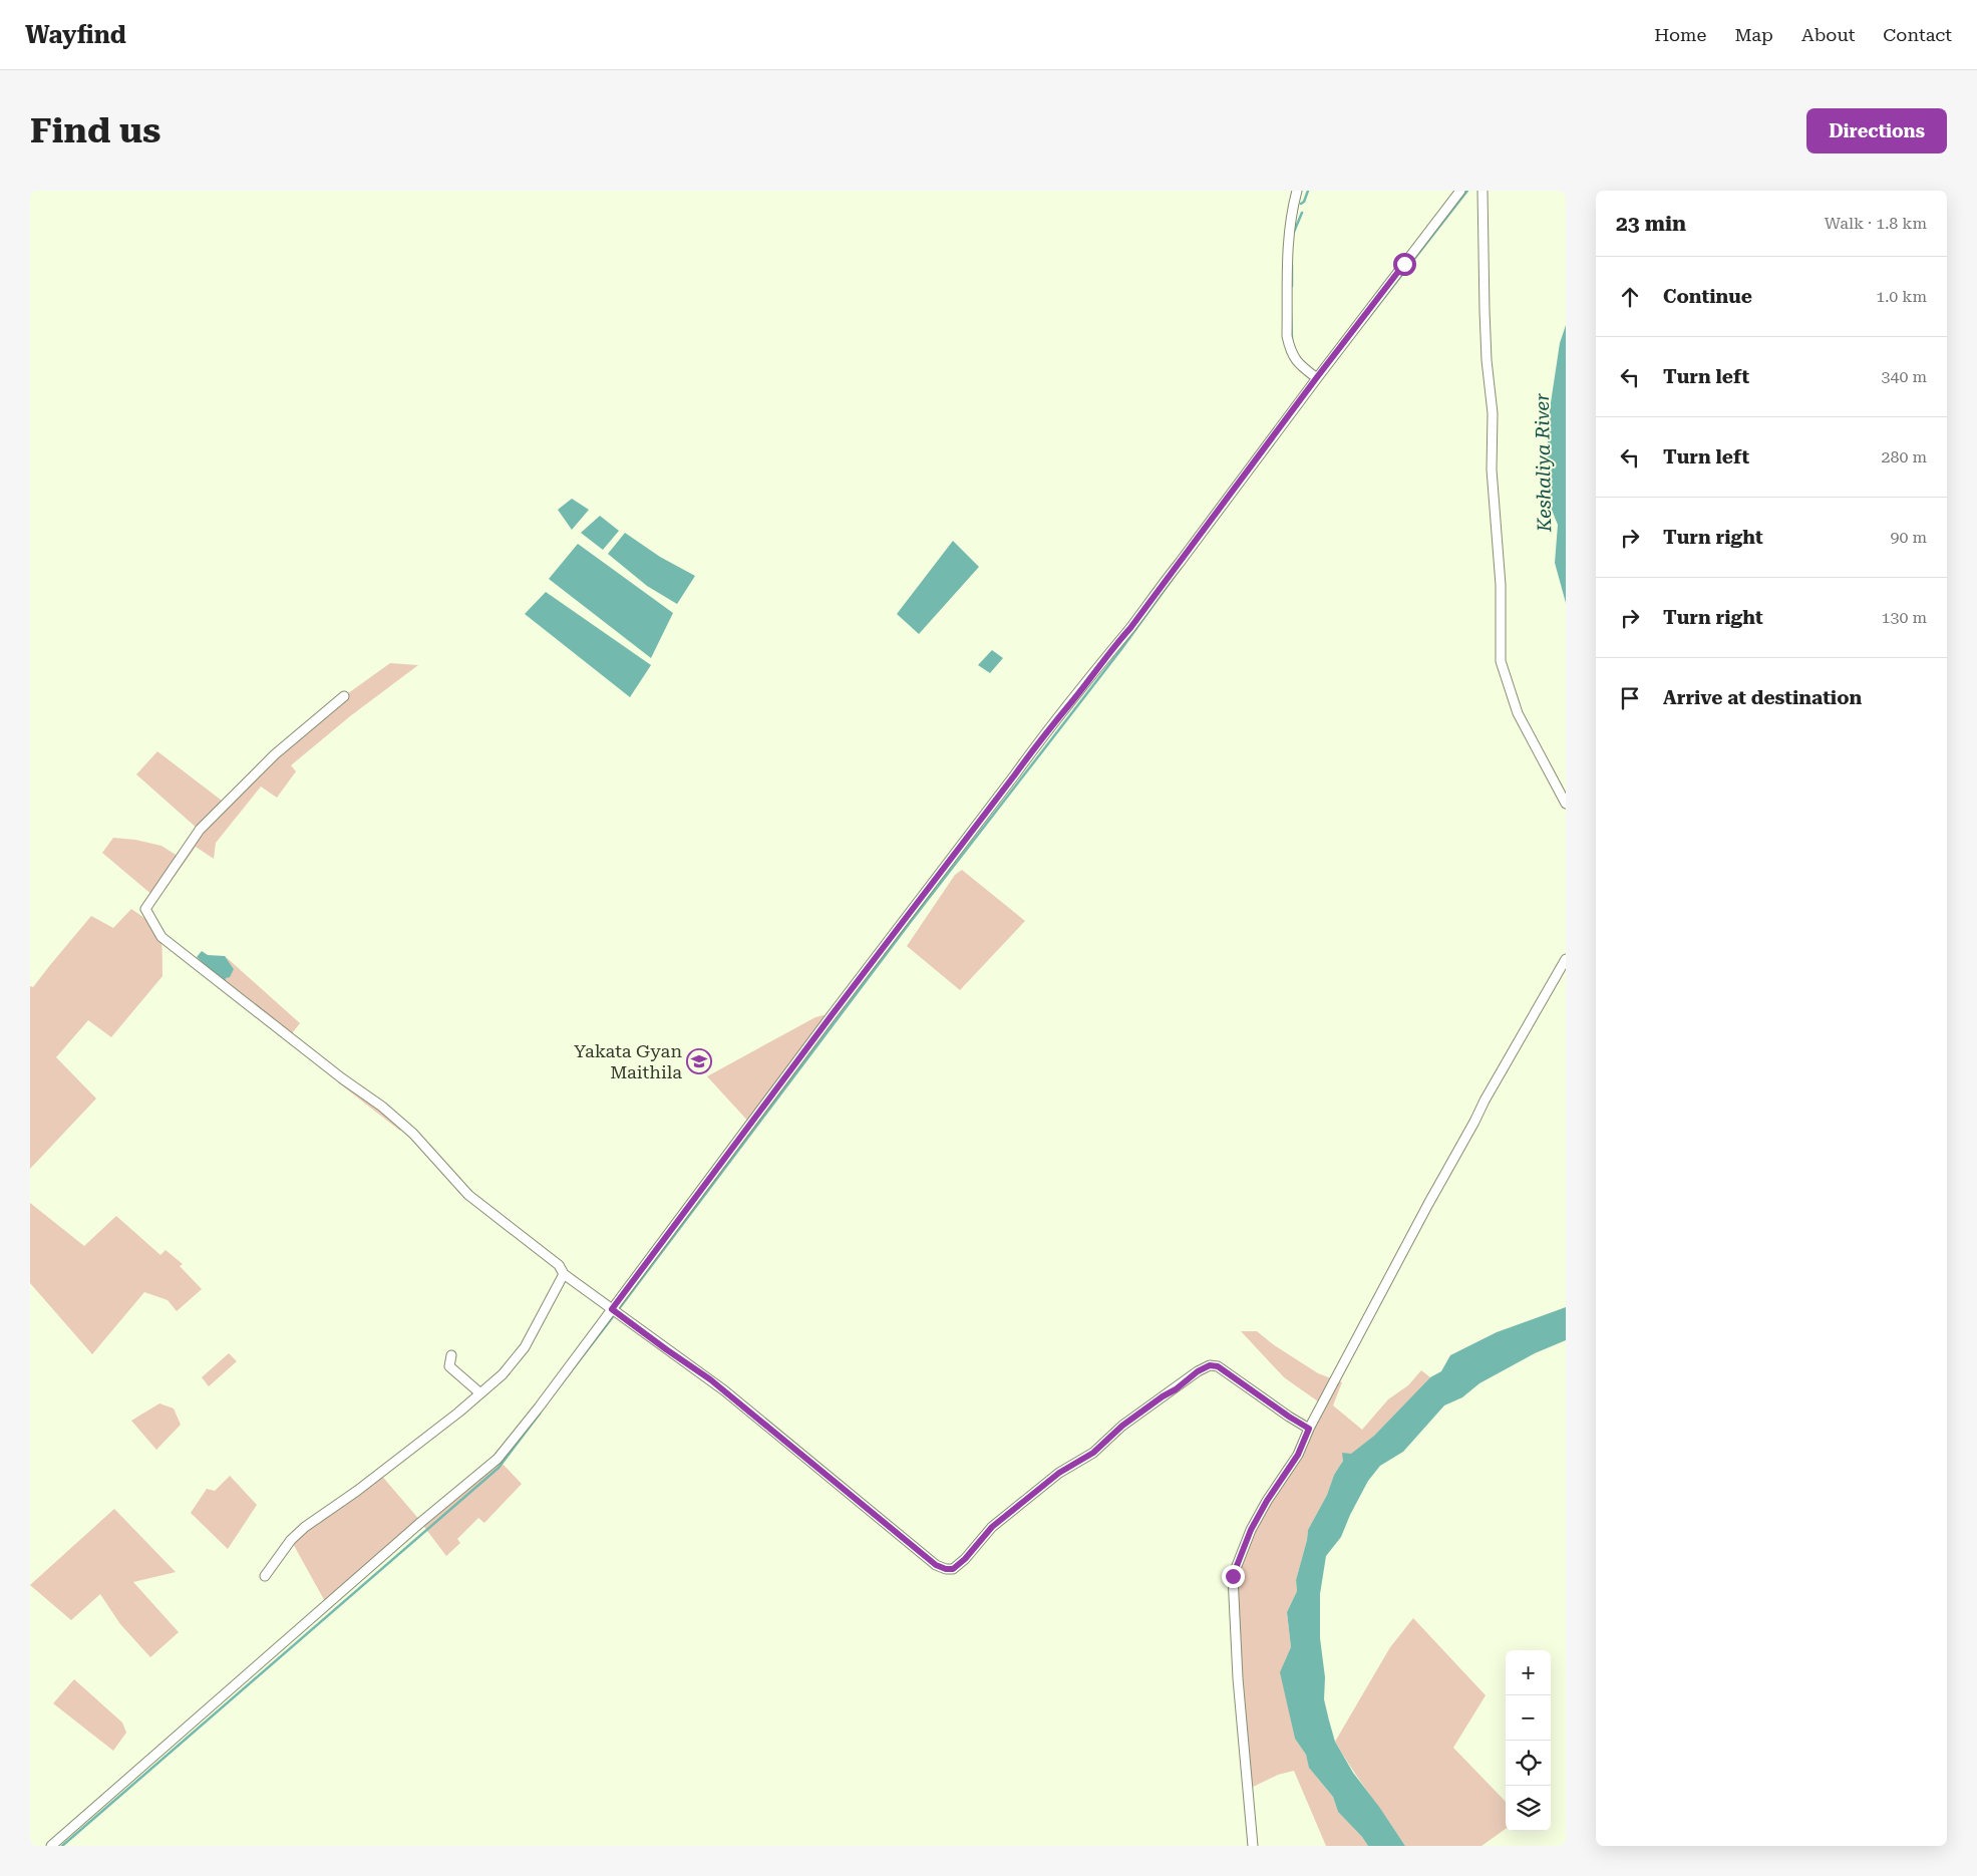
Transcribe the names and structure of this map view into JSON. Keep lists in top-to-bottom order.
{
  "water": ["Keshaliya River"],
  "places": {
    "school or university": ["Yakata Gyan Maithila"]
  },
  "page": {
    "header": "Wayfind",
    "nav": [
      "Home",
      "Map",
      "About",
      "Contact"
    ],
    "buttons": "Directions",
    "title": "Find us",
    "heading": ["23 min", "Walk · 1.8 km"],
    "list": [
      ["Continue", "1.0 km"],
      ["Turn left", "340 m"],
      ["Turn left", "280 m"],
      ["Turn right", "90 m"],
      ["Turn right", "130 m"],
      "Arrive at destination"
    ],
    "map_buttons": ["+", "−"]
  }
}
